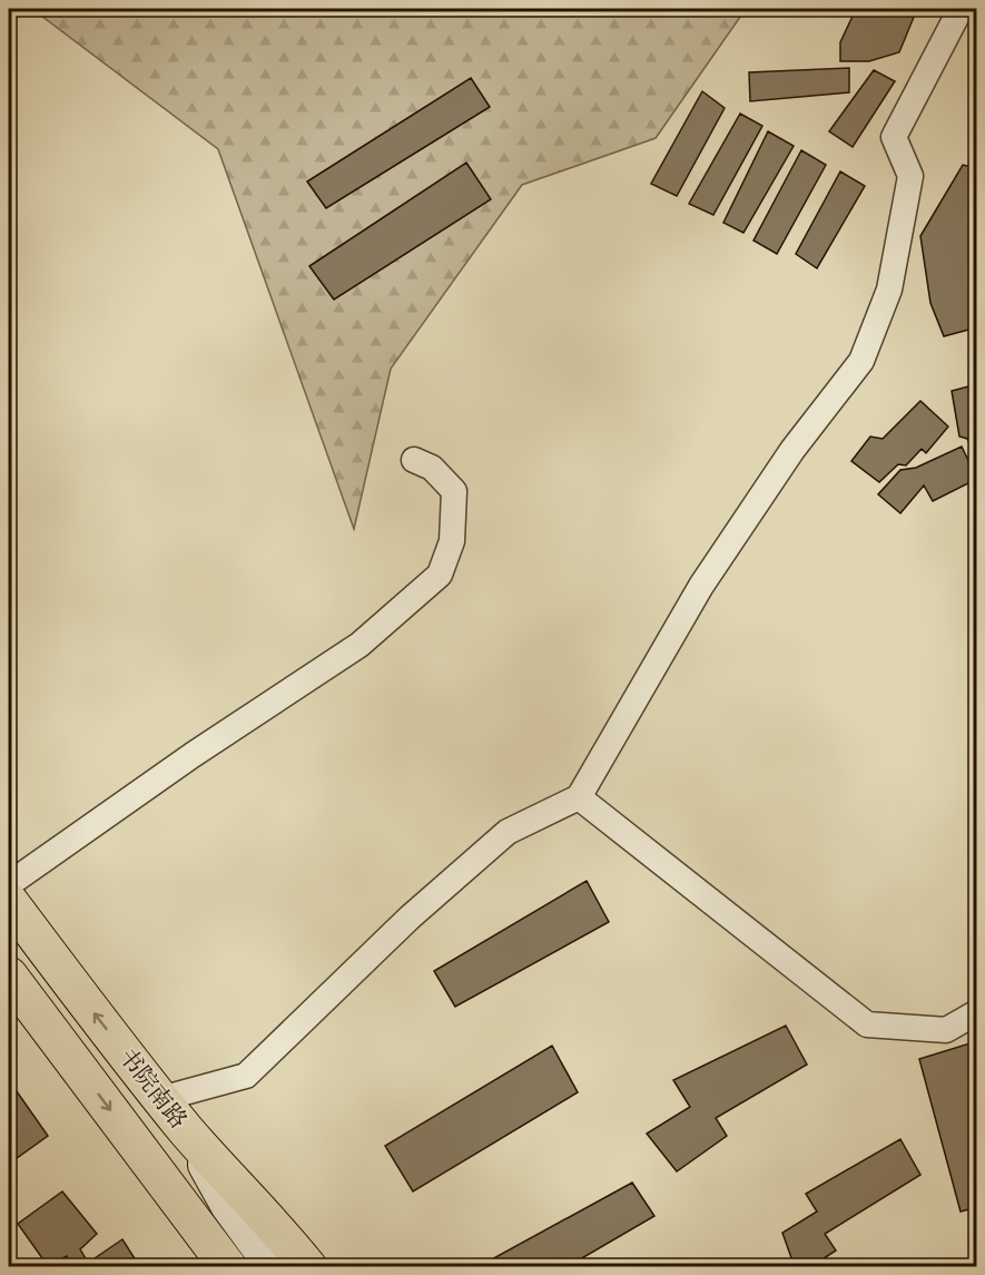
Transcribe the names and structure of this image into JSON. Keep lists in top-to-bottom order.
{
  "streets": {
    "main road": ["书院南路"]
  }
}
